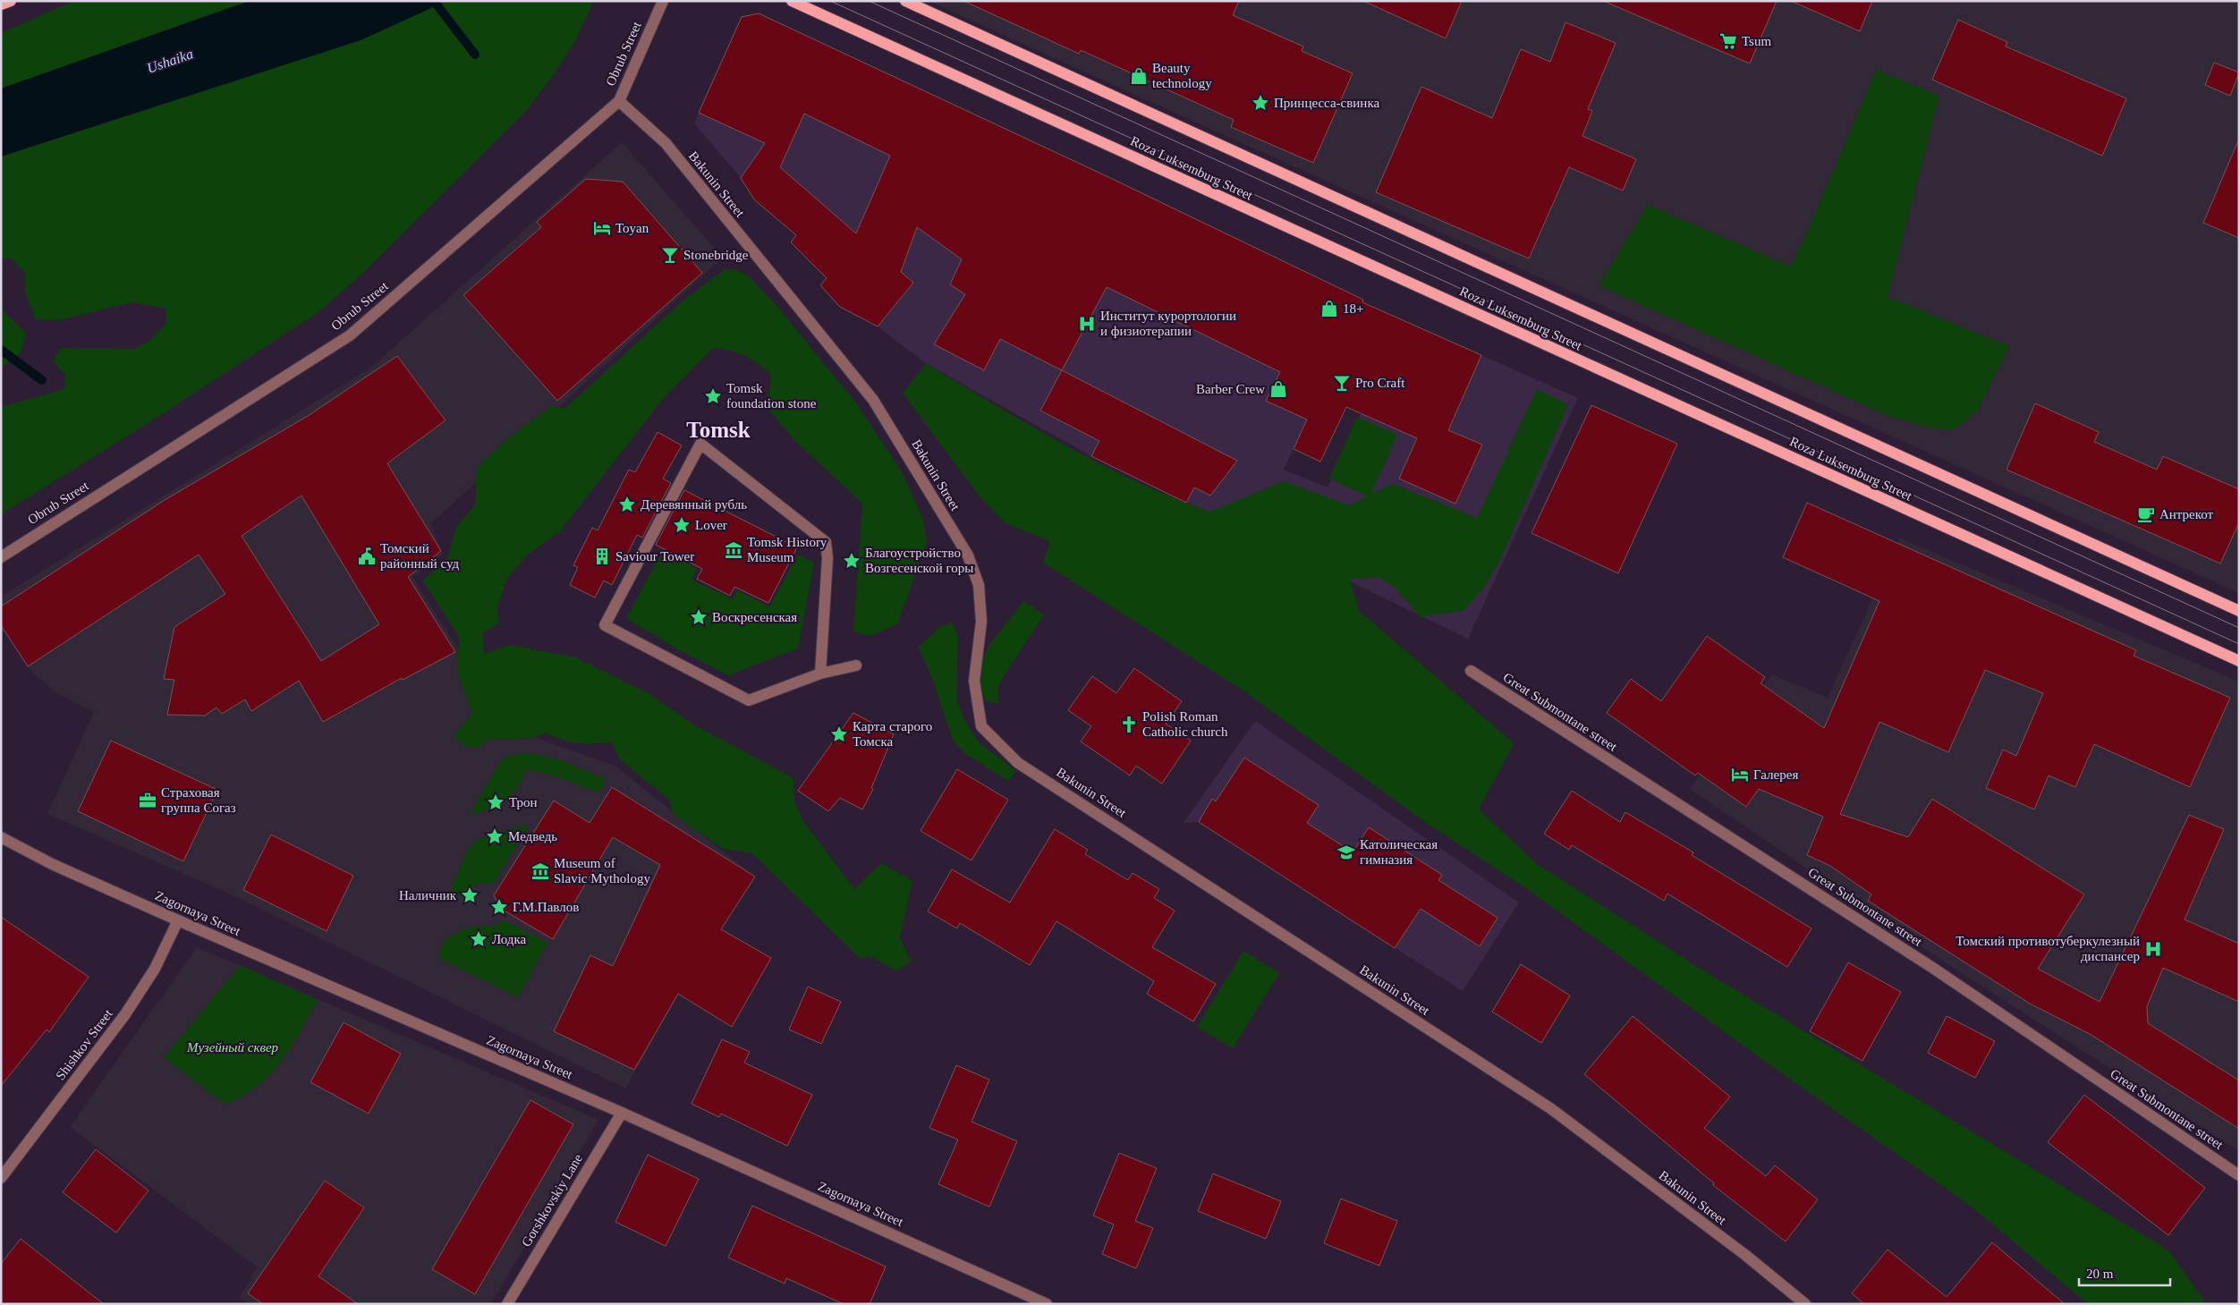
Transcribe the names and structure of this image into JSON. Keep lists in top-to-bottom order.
{
  "streets": {
    "main road": ["Roza Luksemburg Street"],
    "street": [
      "Obrub Street",
      "Bakunin Street",
      "Great Submontane street",
      "Zagornaya Street",
      "Shishkov Street",
      "Gorshkovskiy Lane"
    ]
  },
  "crossings": [
    ["Obrub Street", "Bakunin Street"],
    ["Zagornaya Street", "Shishkov Street"],
    ["Zagornaya Street", "Gorshkovskiy Lane"]
  ],
  "districts": ["Tomsk"],
  "water": ["Ushaika"],
  "parks": ["Музейный сквер"],
  "places": {
    "supermarket": ["Tsum"],
    "shop": ["Beauty technology", "18+", "Barber Crew"],
    "place": [
      "Принцесса-свинка",
      "Tomsk foundation stone",
      "Деревянный рубль",
      "Lover",
      "Благоустройство Возгесенской горы",
      "Воскресенская",
      "Карта старого Томска",
      "Трон",
      "Медведь",
      "Наличник",
      "Г.М.Павлов",
      "Лодка"
    ],
    "hotel": ["Toyan", "Галерея"],
    "bar": ["Stonebridge", "Pro Craft"],
    "hospital": ["Институт курортологии и физиотерапии", "Томский противотуберкулезный диспансер"],
    "cafe": ["Антрекот"],
    "museum": ["Tomsk History Museum", "Museum of Slavic Mythology"],
    "public building": ["Томский районный суд"],
    "building": ["Saviour Tower"],
    "church": ["Polish Roman Catholic church"],
    "office": ["Страховая группа Согаз"],
    "school or university": ["Католическая гимназия"]
  },
  "scale_bar": "20 m"
}
